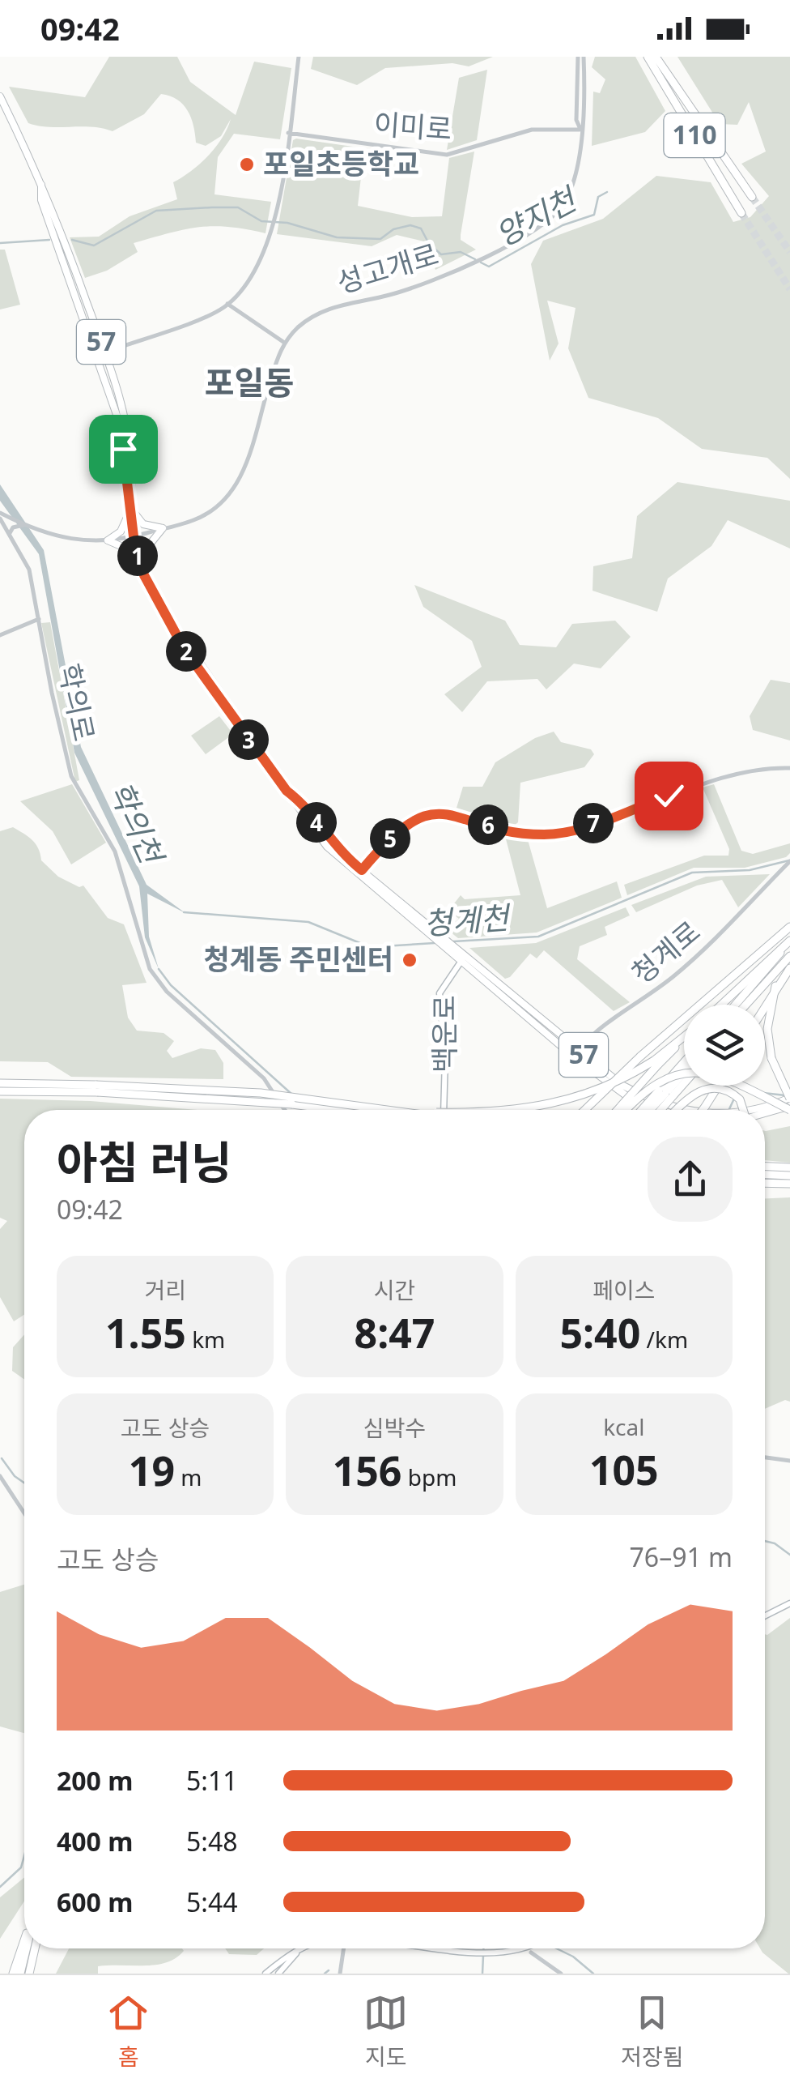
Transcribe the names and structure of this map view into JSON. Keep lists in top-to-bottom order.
{
  "streets": {
    "highway": ["110"],
    "main road": ["57", "백운로"],
    "street": [
      "이미로",
      "성고개로",
      "학의로",
      "청계로"
    ]
  },
  "crossings": [
    ["이미로", "성고개로"],
    ["57", "청계로"],
    ["57", "백운로"]
  ],
  "districts": ["포일동"],
  "water": ["양지천", "학의천", "청계천"],
  "places": ["포일초등학교", "청계동 주민센터"],
  "page": {
    "status": "09:42",
    "pins": [
      "1",
      "2",
      "3",
      "4",
      "7",
      "6",
      "5"
    ],
    "heading": ["아침 러닝", "09:42"],
    "stats": [
      ["거리", "1.55 km"],
      ["시간", "8:47"],
      ["페이스", "5:40 /km"],
      ["고도 상승", "19 m"],
      ["심박수", "156 bpm"],
      ["kcal", "105"]
    ],
    "chart": ["고도 상승", "76–91 m"],
    "list": [
      {
        "name": "200 m",
        "note": "5:11"
      },
      {
        "name": "400 m",
        "note": "5:48"
      },
      {
        "name": "600 m",
        "note": "5:44"
      }
    ],
    "tabs": ["홈", "지도", "저장됨"]
  }
}
